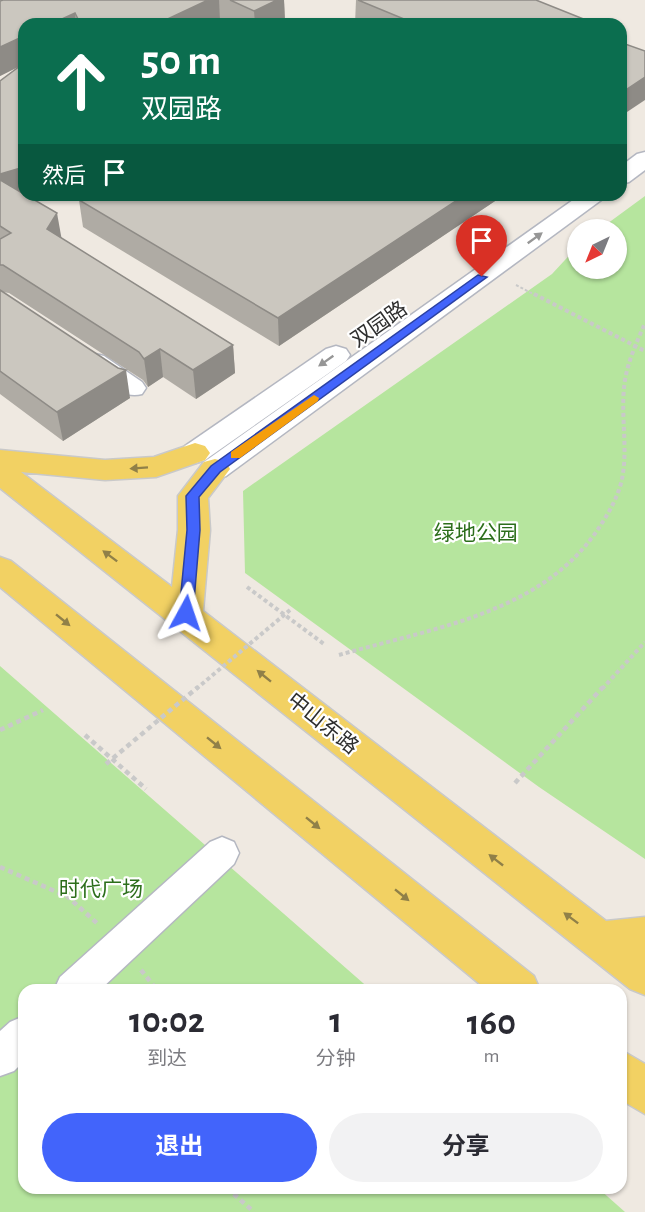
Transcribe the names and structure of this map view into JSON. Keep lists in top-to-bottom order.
{
  "streets": {
    "main road": ["双园路", "中山东路"]
  },
  "parks": ["绿地公园", "时代广场"],
  "north": "bottom left",
  "page": {
    "turn": ["50 m", "双园路"],
    "then": "然后",
    "eta": [
      "10:02",
      "到达",
      "1",
      "分钟",
      "160",
      "m"
    ],
    "buttons": ["退出", "分享"]
  }
}
